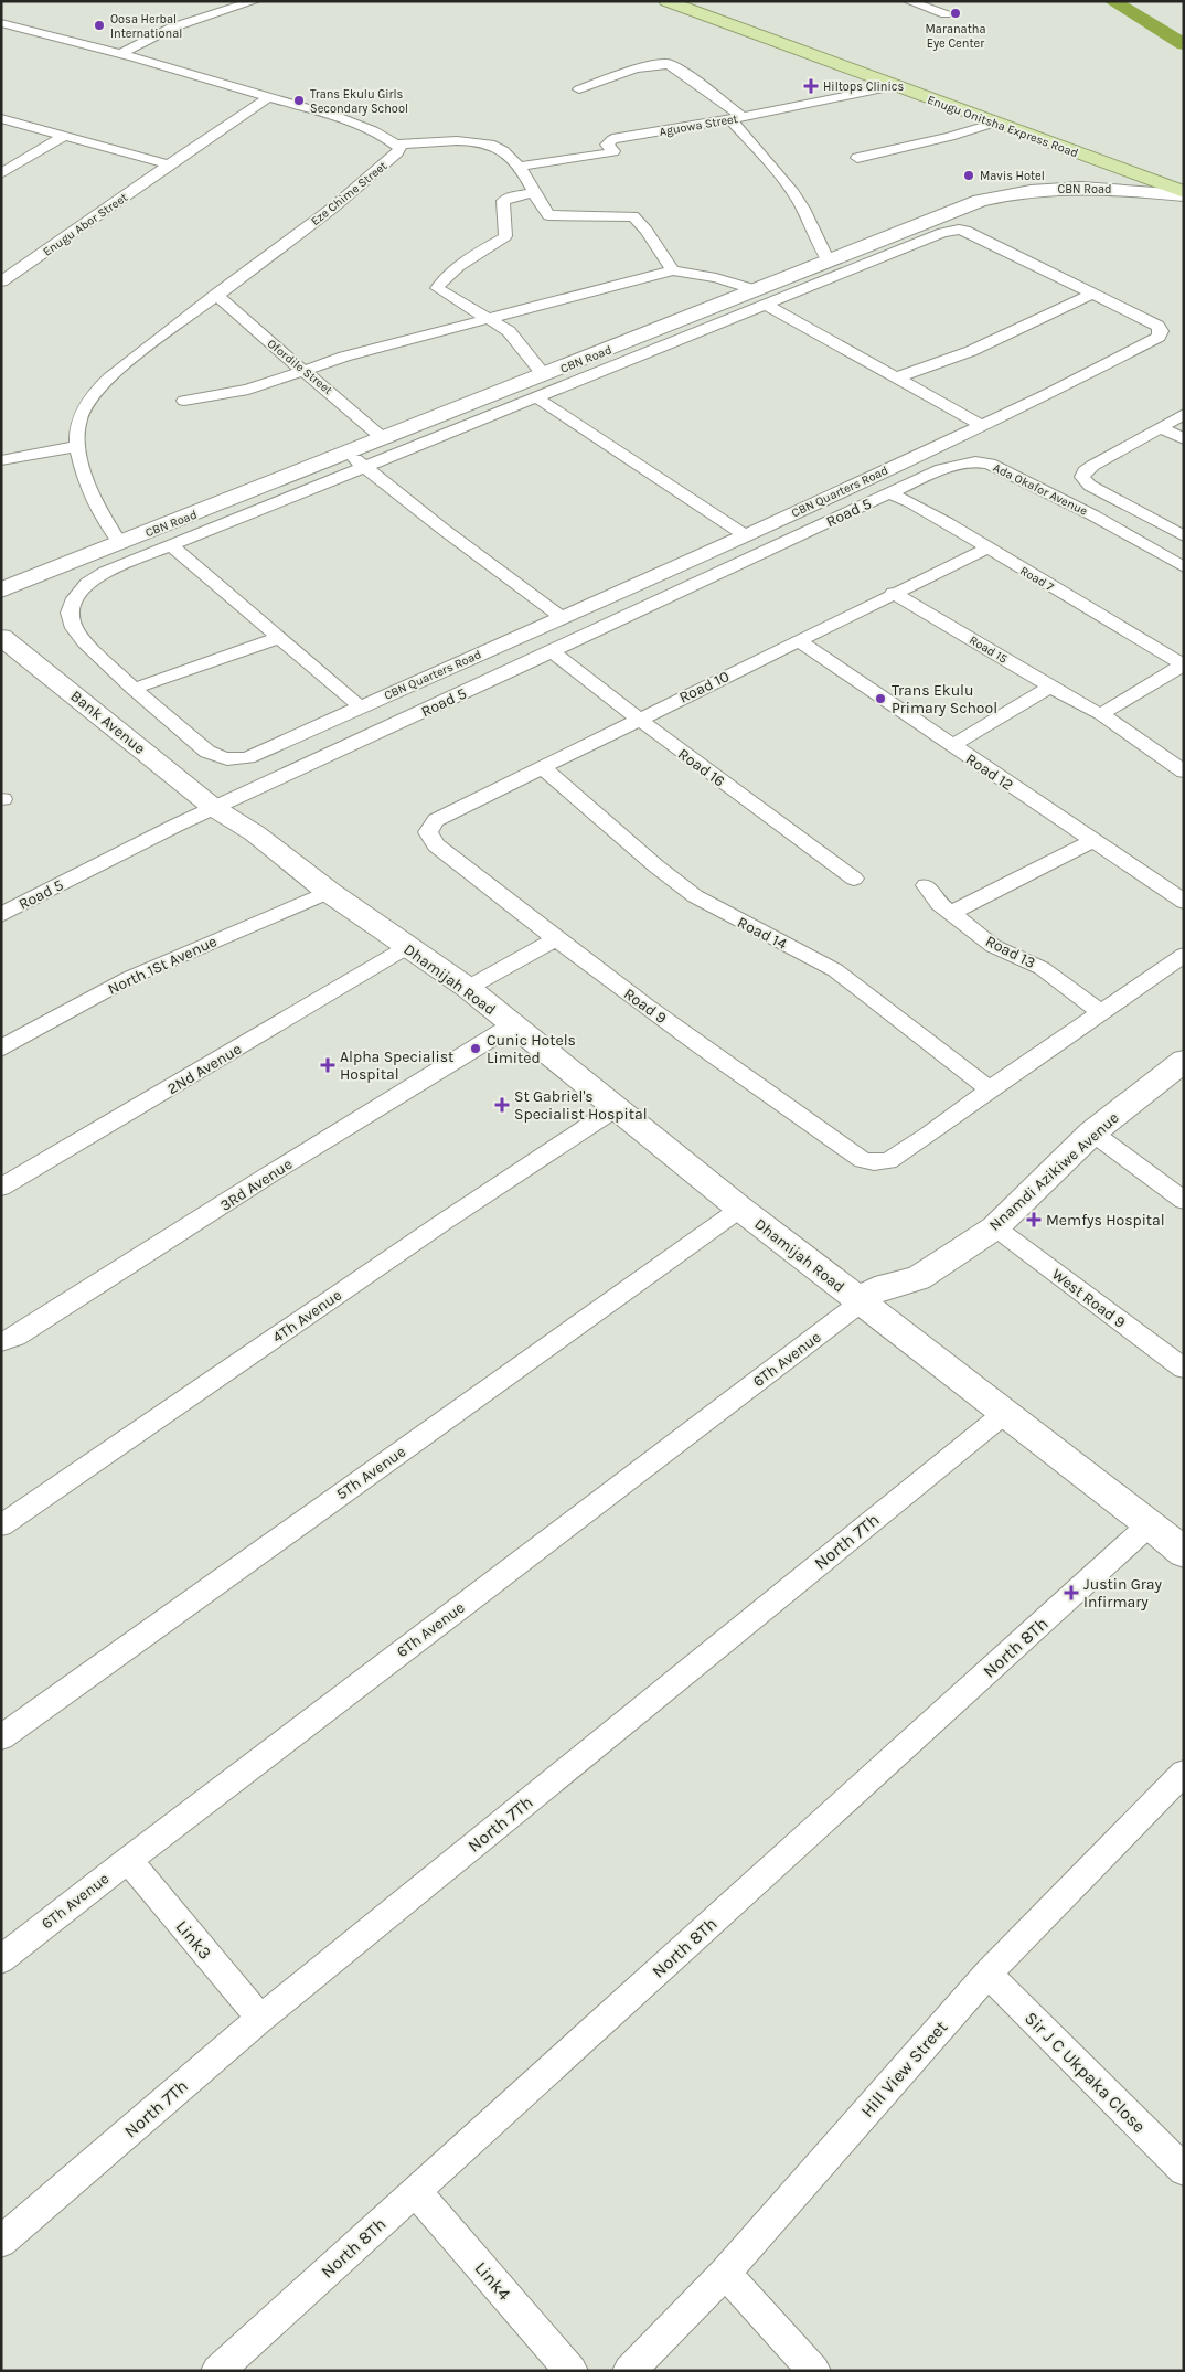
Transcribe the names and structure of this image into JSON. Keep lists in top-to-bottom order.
{
  "streets": {
    "highway": ["Enugu Onitsha Express Road"],
    "main road": [
      "CBN Road",
      "Bank Avenue",
      "Dhamijah Road",
      "Nnamdi Azikiwe Avenue"
    ],
    "street": [
      "Aguowa Street",
      "Eze Chime Street",
      "Enugu Abor Street",
      "Ofordile Street",
      "Ada Okafor Avenue",
      "CBN Quarters Road",
      "Road 5",
      "Road 7",
      "Road 15",
      "Road 10",
      "Road 16",
      "Road 12",
      "Road 14",
      "Road 13",
      "North 1St Avenue",
      "Road 9",
      "2Nd Avenue",
      "3Rd Avenue",
      "West Road 9",
      "4Th Avenue",
      "6Th Avenue",
      "5Th Avenue",
      "North 7Th",
      "North 8Th",
      "Link3",
      "Hill View Street",
      "Sir J C Ukpaka Close",
      "Link4"
    ]
  },
  "crossings": [
    ["Aguowa Street", "Enugu Onitsha Express Road"],
    ["Enugu Onitsha Express Road", "CBN Road"],
    ["CBN Road", "Eze Chime Street"],
    ["CBN Road", "Ofordile Street"],
    ["CBN Road", "CBN Quarters Road"],
    ["Eze Chime Street", "Enugu Abor Street"],
    ["Eze Chime Street", "Ofordile Street"],
    ["Ada Okafor Avenue", "Road 5"],
    ["Ada Okafor Avenue", "Road 7"],
    ["Road 5", "Road 7"],
    ["Road 5", "Bank Avenue"],
    ["Road 5", "Road 16"],
    ["Road 5", "Dhamijah Road"],
    ["Road 7", "Road 10"],
    ["Road 15", "Road 10"],
    ["Road 10", "Road 16"],
    ["Road 10", "Road 12"],
    ["Road 10", "Road 14"],
    ["Road 10", "Road 9"],
    ["Bank Avenue", "Dhamijah Road"],
    ["Road 14", "Road 9"],
    ["North 1St Avenue", "Dhamijah Road"],
    ["Dhamijah Road", "2Nd Avenue"],
    ["Dhamijah Road", "Nnamdi Azikiwe Avenue"],
    ["Dhamijah Road", "3Rd Avenue"],
    ["Dhamijah Road", "4Th Avenue"],
    ["Dhamijah Road", "6Th Avenue"],
    ["Dhamijah Road", "5Th Avenue"],
    ["Dhamijah Road", "North 7Th"],
    ["Dhamijah Road", "North 8Th"],
    ["Nnamdi Azikiwe Avenue", "West Road 9"],
    ["Nnamdi Azikiwe Avenue", "6Th Avenue"],
    ["6Th Avenue", "Link3"],
    ["North 7Th", "Link3"],
    ["North 8Th", "Link4"],
    ["Hill View Street", "Sir J C Ukpaka Close"]
  ],
  "places": {
    "other": [
      "Maranatha Eye Center",
      "Oosa Herbal International",
      "Trans Ekulu Girls Secondary School",
      "Mavis Hotel",
      "Trans Ekulu Primary School",
      "Cunic Hotels Limited"
    ],
    "health": [
      "Hiltops Clinics",
      "Alpha Specialist Hospital",
      "St Gabriel's Specialist Hospital",
      "Memfys Hospital",
      "Justin Gray Infirmary"
    ]
  }
}
